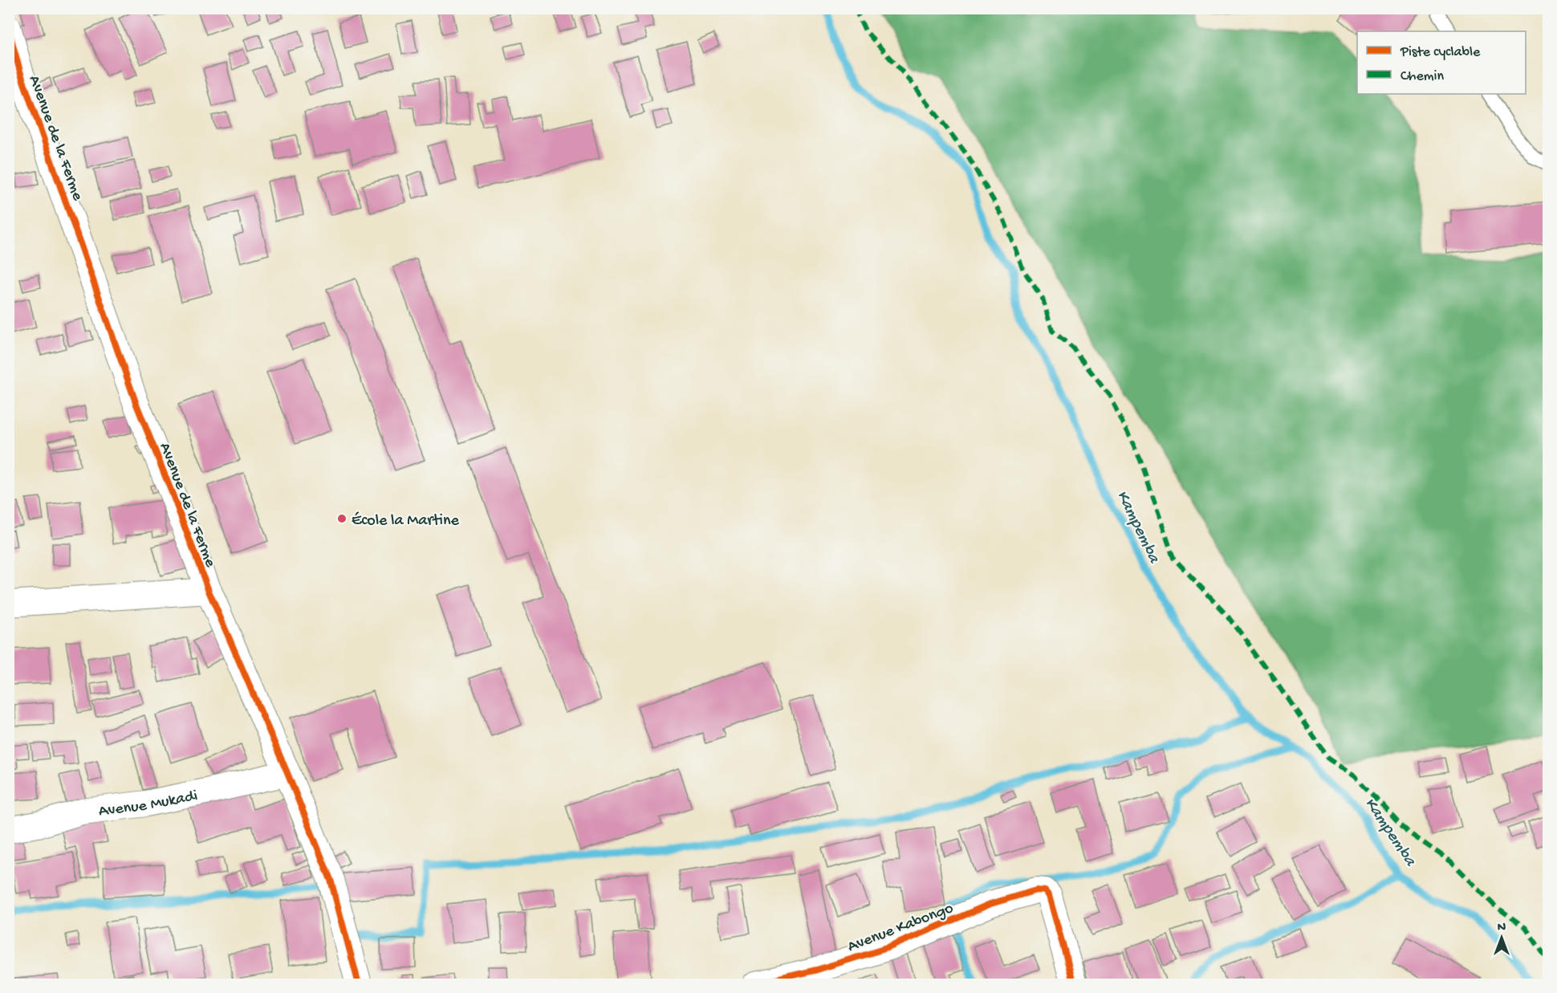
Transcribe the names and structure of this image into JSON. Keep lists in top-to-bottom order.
{
  "streets": {
    "street": ["Avenue de la Ferme", "Avenue Mukadi", "Avenue Kabongo"]
  },
  "crossings": [
    ["Avenue de la Ferme", "Avenue Mukadi"]
  ],
  "water": ["Kampemba"],
  "places": ["École la Martine"],
  "legend": ["Piste cyclable", "Chemin"],
  "north": "top"
}
